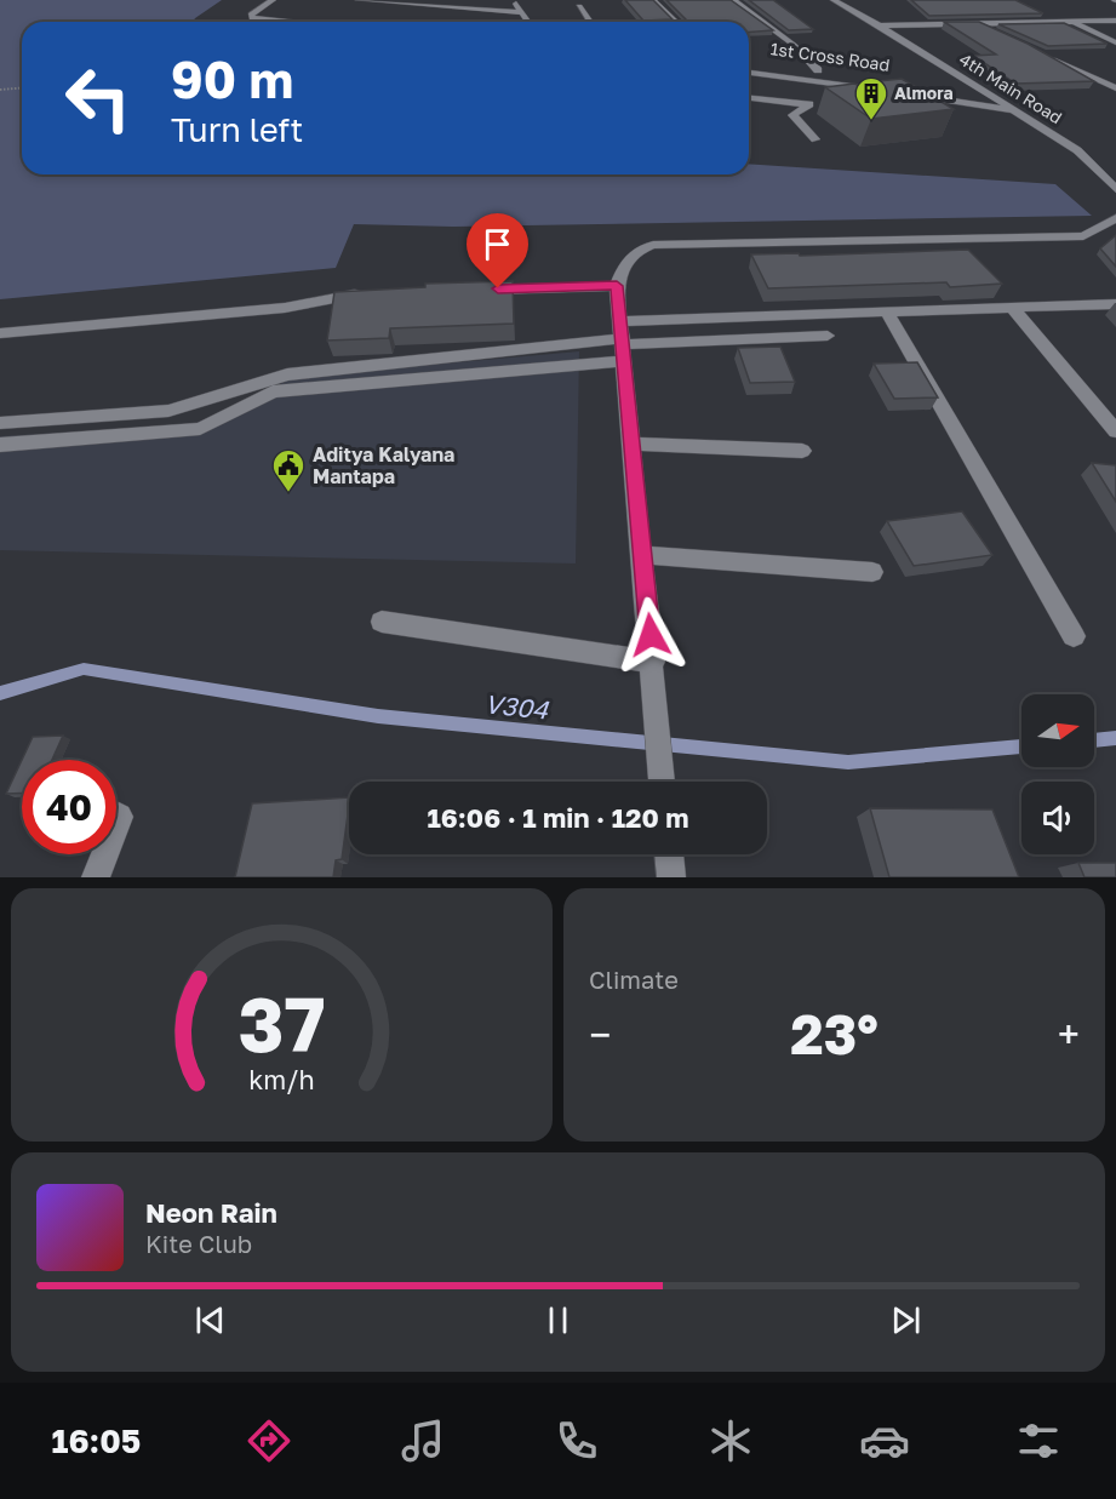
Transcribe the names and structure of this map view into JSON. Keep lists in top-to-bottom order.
{
  "streets": {
    "street": ["1st Cross Road", "4th Main Road"]
  },
  "crossings": [
    ["1st Cross Road", "4th Main Road"]
  ],
  "water": ["V304"],
  "places": {
    "building": ["Almora"],
    "public building": ["Aditya Kalyana Mantapa"]
  },
  "north": "right",
  "page": {
    "turn": ["90 m", "Turn left"],
    "limit": "40",
    "trip": "16:06 · 1 min · 120 m",
    "tile": "Climate",
    "heat": ["−", "23°", "+"],
    "song": ["Neon Rain", "Kite Club"],
    "tabs": "16:05",
    "gauge": ["37", "km/h"]
  }
}
